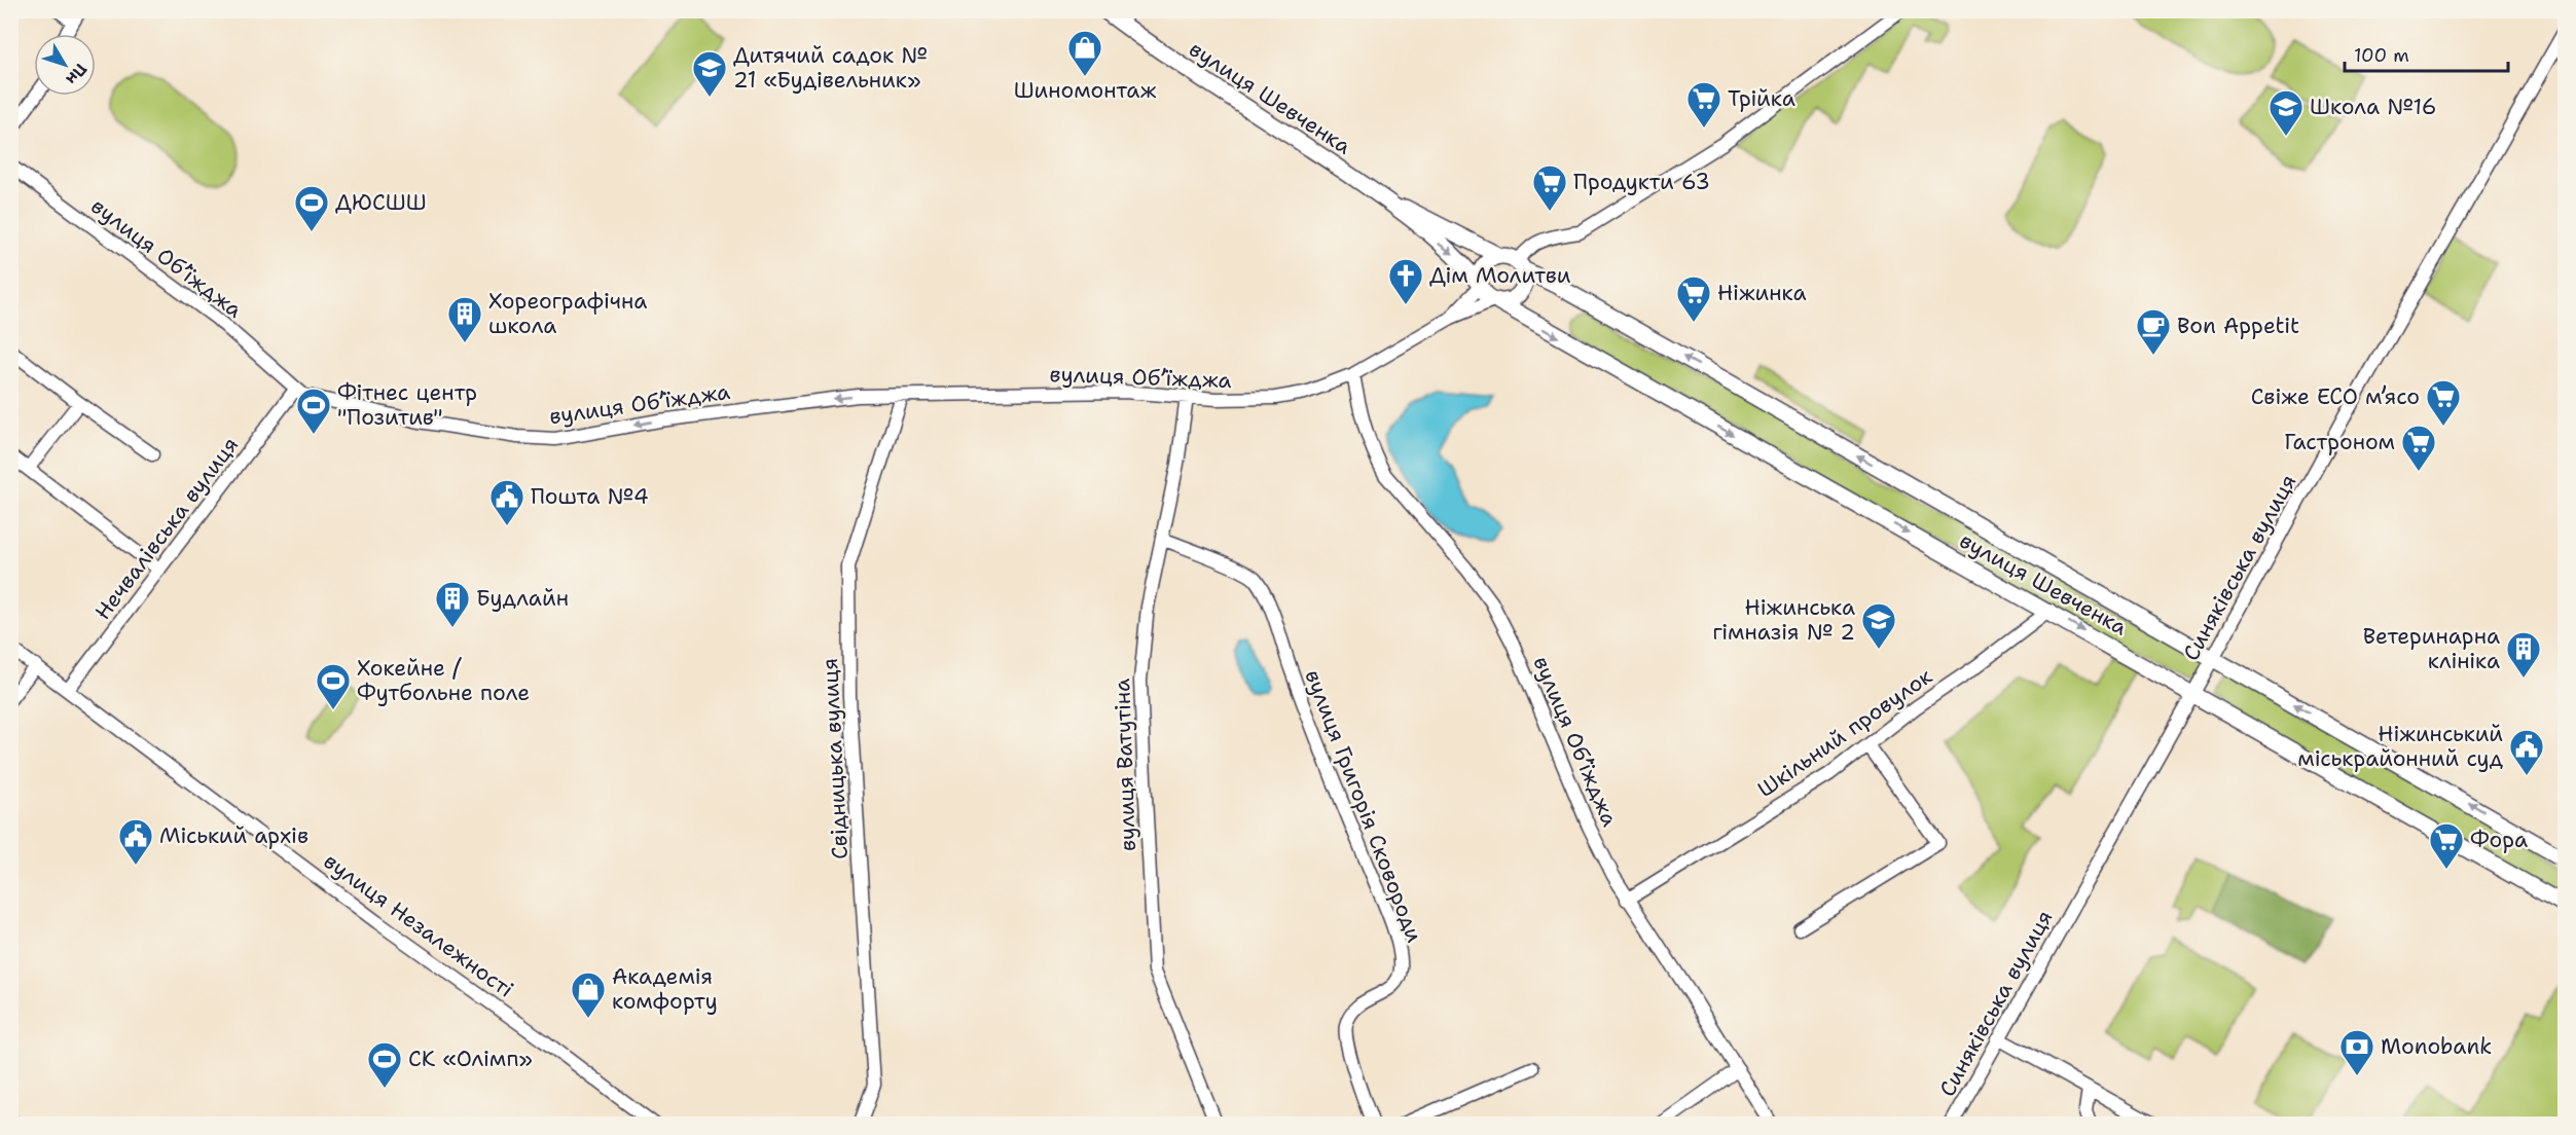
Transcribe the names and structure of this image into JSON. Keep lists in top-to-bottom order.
{
  "streets": {
    "main road": ["вулиця Шевченка"],
    "street": [
      "вулиця Обʼїжджа",
      "Нечвалівська вулиця",
      "Синяківська вулиця",
      "Шкільний провулок",
      "Свідницька вулиця",
      "вулиця Ватутіна",
      "вулиця Григорія Сковороди",
      "вулиця Незалежності"
    ]
  },
  "crossings": [
    ["вулиця Шевченка", "вулиця Обʼїжджа"],
    ["вулиця Шевченка", "Синяківська вулиця"],
    ["вулиця Шевченка", "Шкільний провулок"],
    ["вулиця Обʼїжджа", "Нечвалівська вулиця"],
    ["вулиця Обʼїжджа", "Шкільний провулок"],
    ["вулиця Обʼїжджа", "Свідницька вулиця"],
    ["вулиця Обʼїжджа", "вулиця Ватутіна"],
    ["Нечвалівська вулиця", "вулиця Незалежності"],
    ["вулиця Ватутіна", "вулиця Григорія Сковороди"]
  ],
  "places": {
    "shop": ["Шиномонтаж", "Академія комфорту"],
    "school or university": ["Дитячий садок № 21 «Будівельник»", "Школа №16", "Ніжинська гімназія № 2"],
    "supermarket": [
      "Трійка",
      "Продукти 63",
      "Ніжинка",
      "Свіже ECO м’ясо",
      "Гастроном",
      "Фора"
    ],
    "sports": [
      "ДЮСШШ",
      "Фітнес центр \"Позитив\"",
      "Хокейне / Футбольне поле",
      "СК «Олімп»"
    ],
    "church": ["Дім Молитви"],
    "building": ["Хореографічна школа", "Будлайн", "Ветеринарна клініка"],
    "cafe": ["Bon Appetit"],
    "public building": ["Пошта №4", "Ніжинський міськрайонний суд", "Міський архів"],
    "bank": ["Monobank"]
  },
  "scale_bar": "100 m",
  "north": "bottom right"
}
